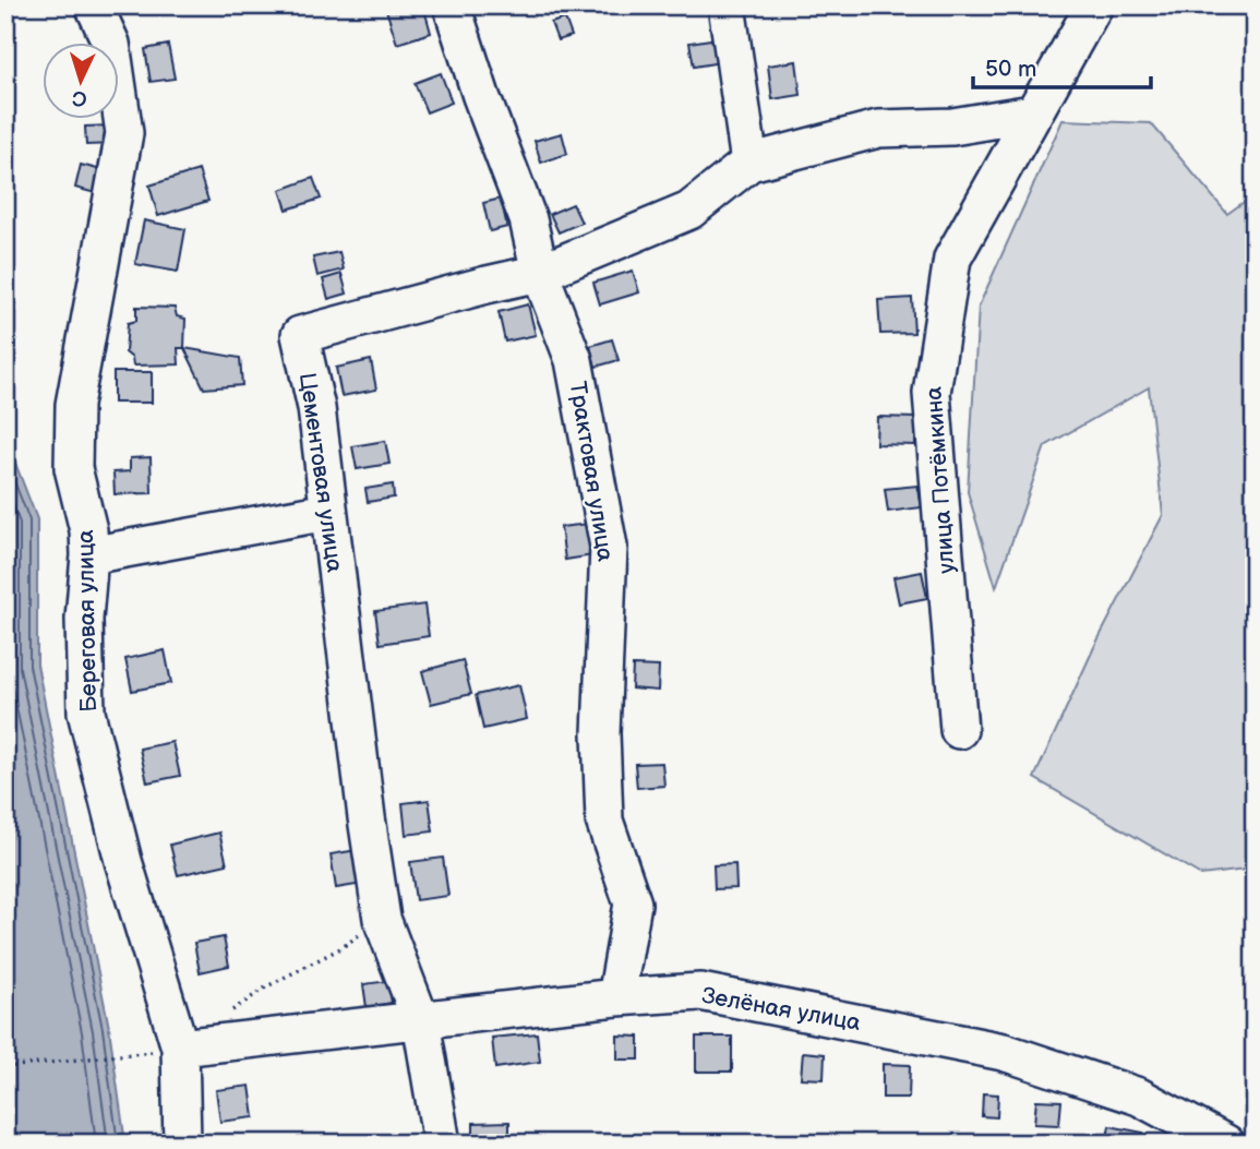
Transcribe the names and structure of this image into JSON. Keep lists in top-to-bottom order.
{
  "streets": {
    "street": [
      "Трактовая улица",
      "Цементовая улица",
      "улица Потёмкина",
      "Береговая улица",
      "Зелёная улица"
    ]
  },
  "crossings": [
    ["Трактовая улица", "Цементовая улица"],
    ["Трактовая улица", "Зелёная улица"],
    ["Цементовая улица", "улица Потёмкина"],
    ["Цементовая улица", "Зелёная улица"],
    ["Береговая улица", "Зелёная улица"]
  ],
  "scale_bar": "50 m",
  "north": "bottom"
}
